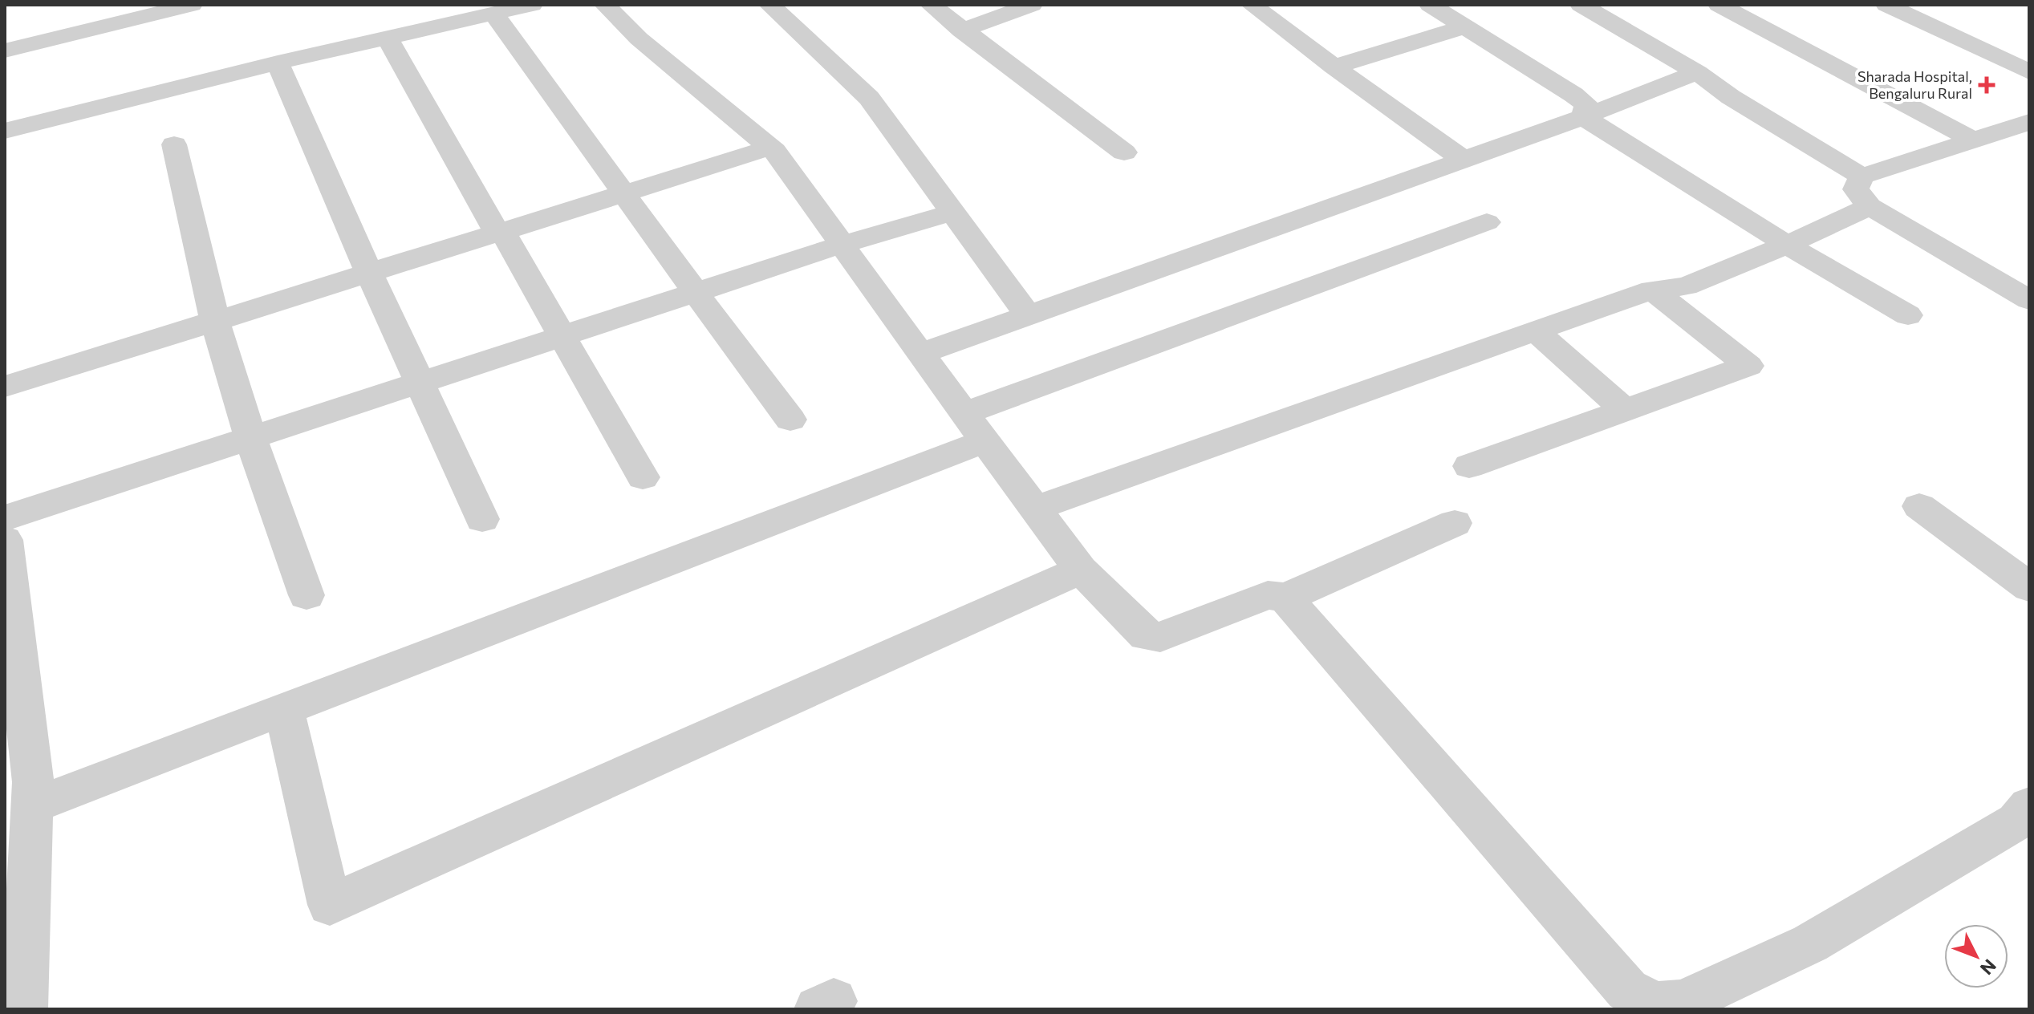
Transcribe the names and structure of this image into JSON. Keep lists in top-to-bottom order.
{
  "places": {
    "health": ["Sharada Hospital, Bengaluru Rural"]
  },
  "north": "bottom right"
}
